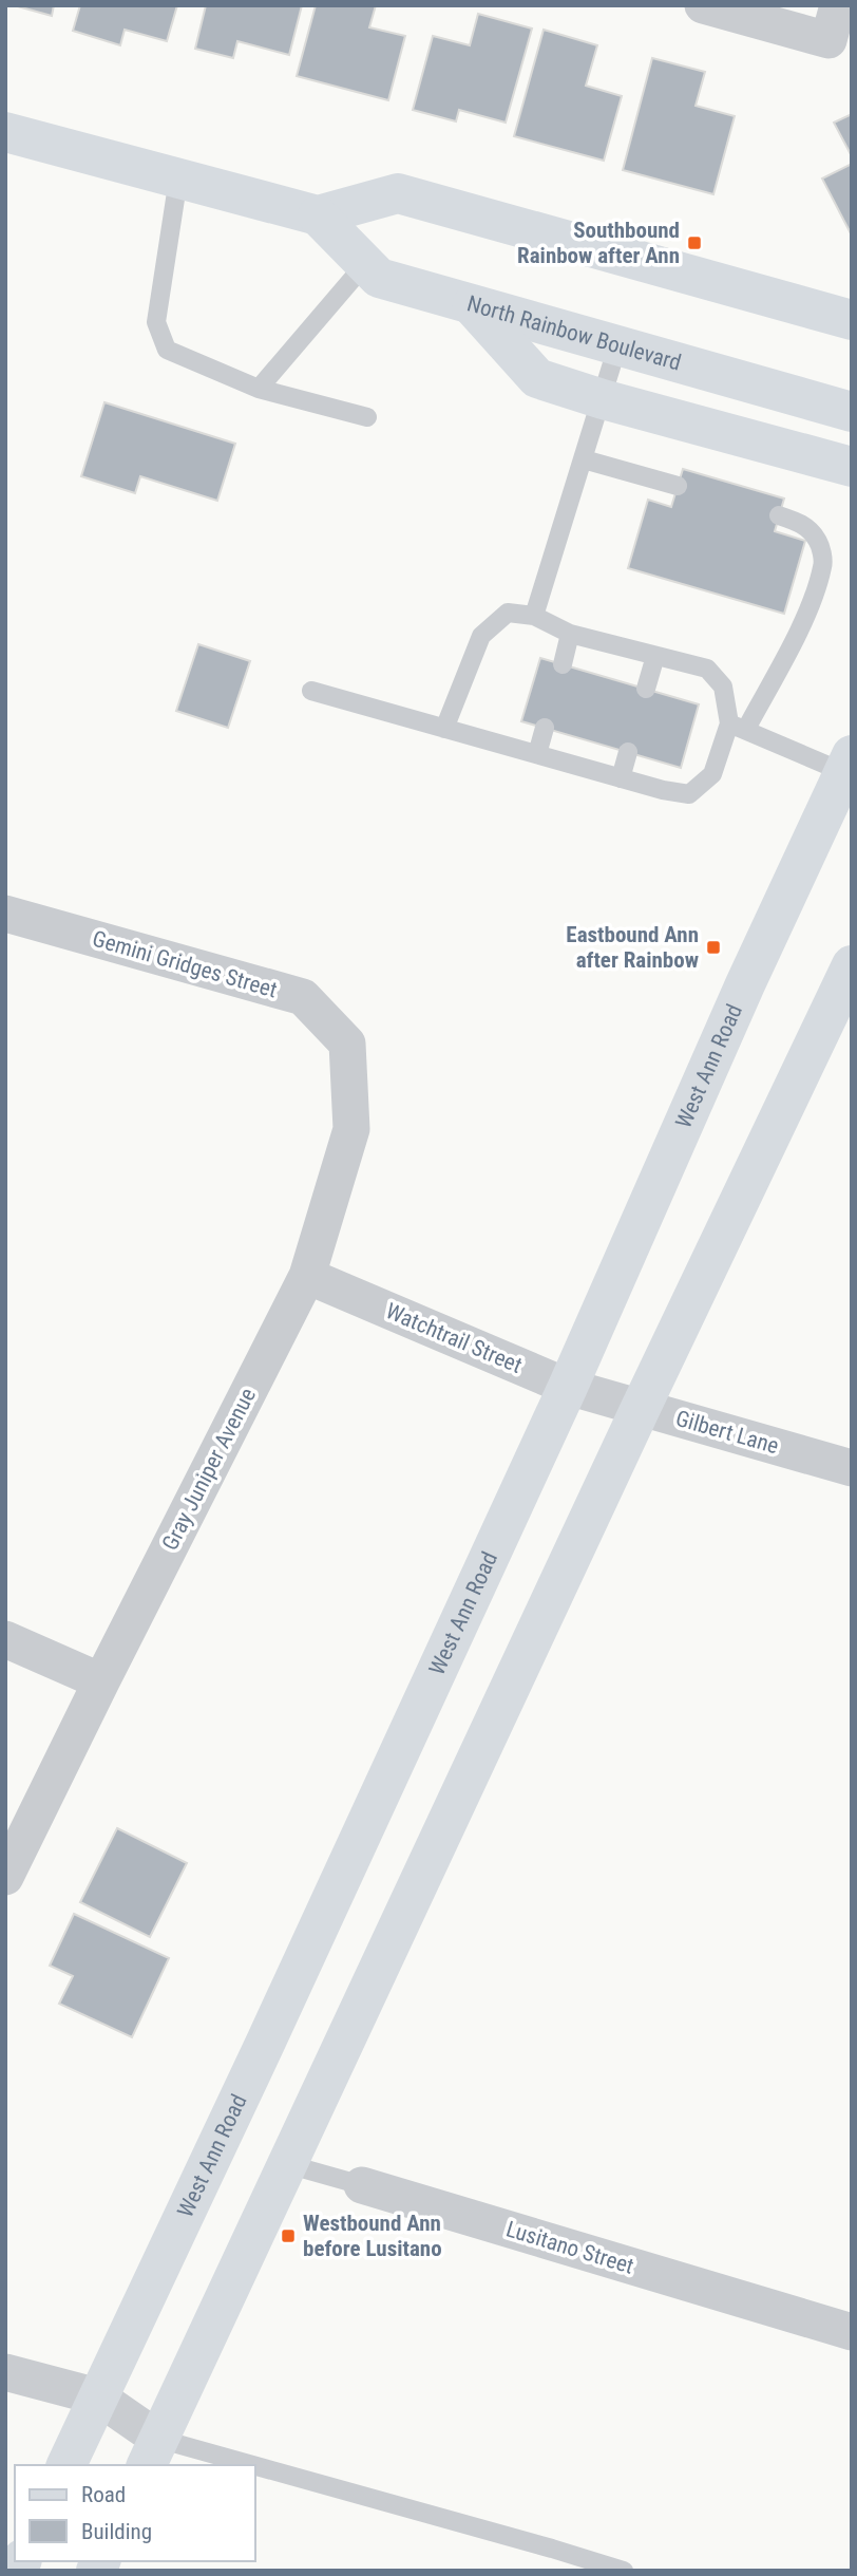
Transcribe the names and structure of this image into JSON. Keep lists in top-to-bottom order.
{
  "streets": {
    "main road": ["North Rainbow Boulevard", "West Ann Road"],
    "street": [
      "Gemini Gridges Street",
      "Watchtrail Street",
      "Gilbert Lane",
      "Gray Juniper Avenue",
      "Lusitano Street"
    ]
  },
  "crossings": [
    ["Gemini Gridges Street", "Gray Juniper Avenue"],
    ["West Ann Road", "Watchtrail Street"],
    ["West Ann Road", "Gilbert Lane"],
    ["Watchtrail Street", "Gilbert Lane"],
    ["Watchtrail Street", "Gray Juniper Avenue"]
  ],
  "places": {
    "transit": ["Southbound Rainbow after Ann", "Eastbound Ann after Rainbow", "Westbound Ann before Lusitano"]
  },
  "legend": ["Road", "Building"]
}
